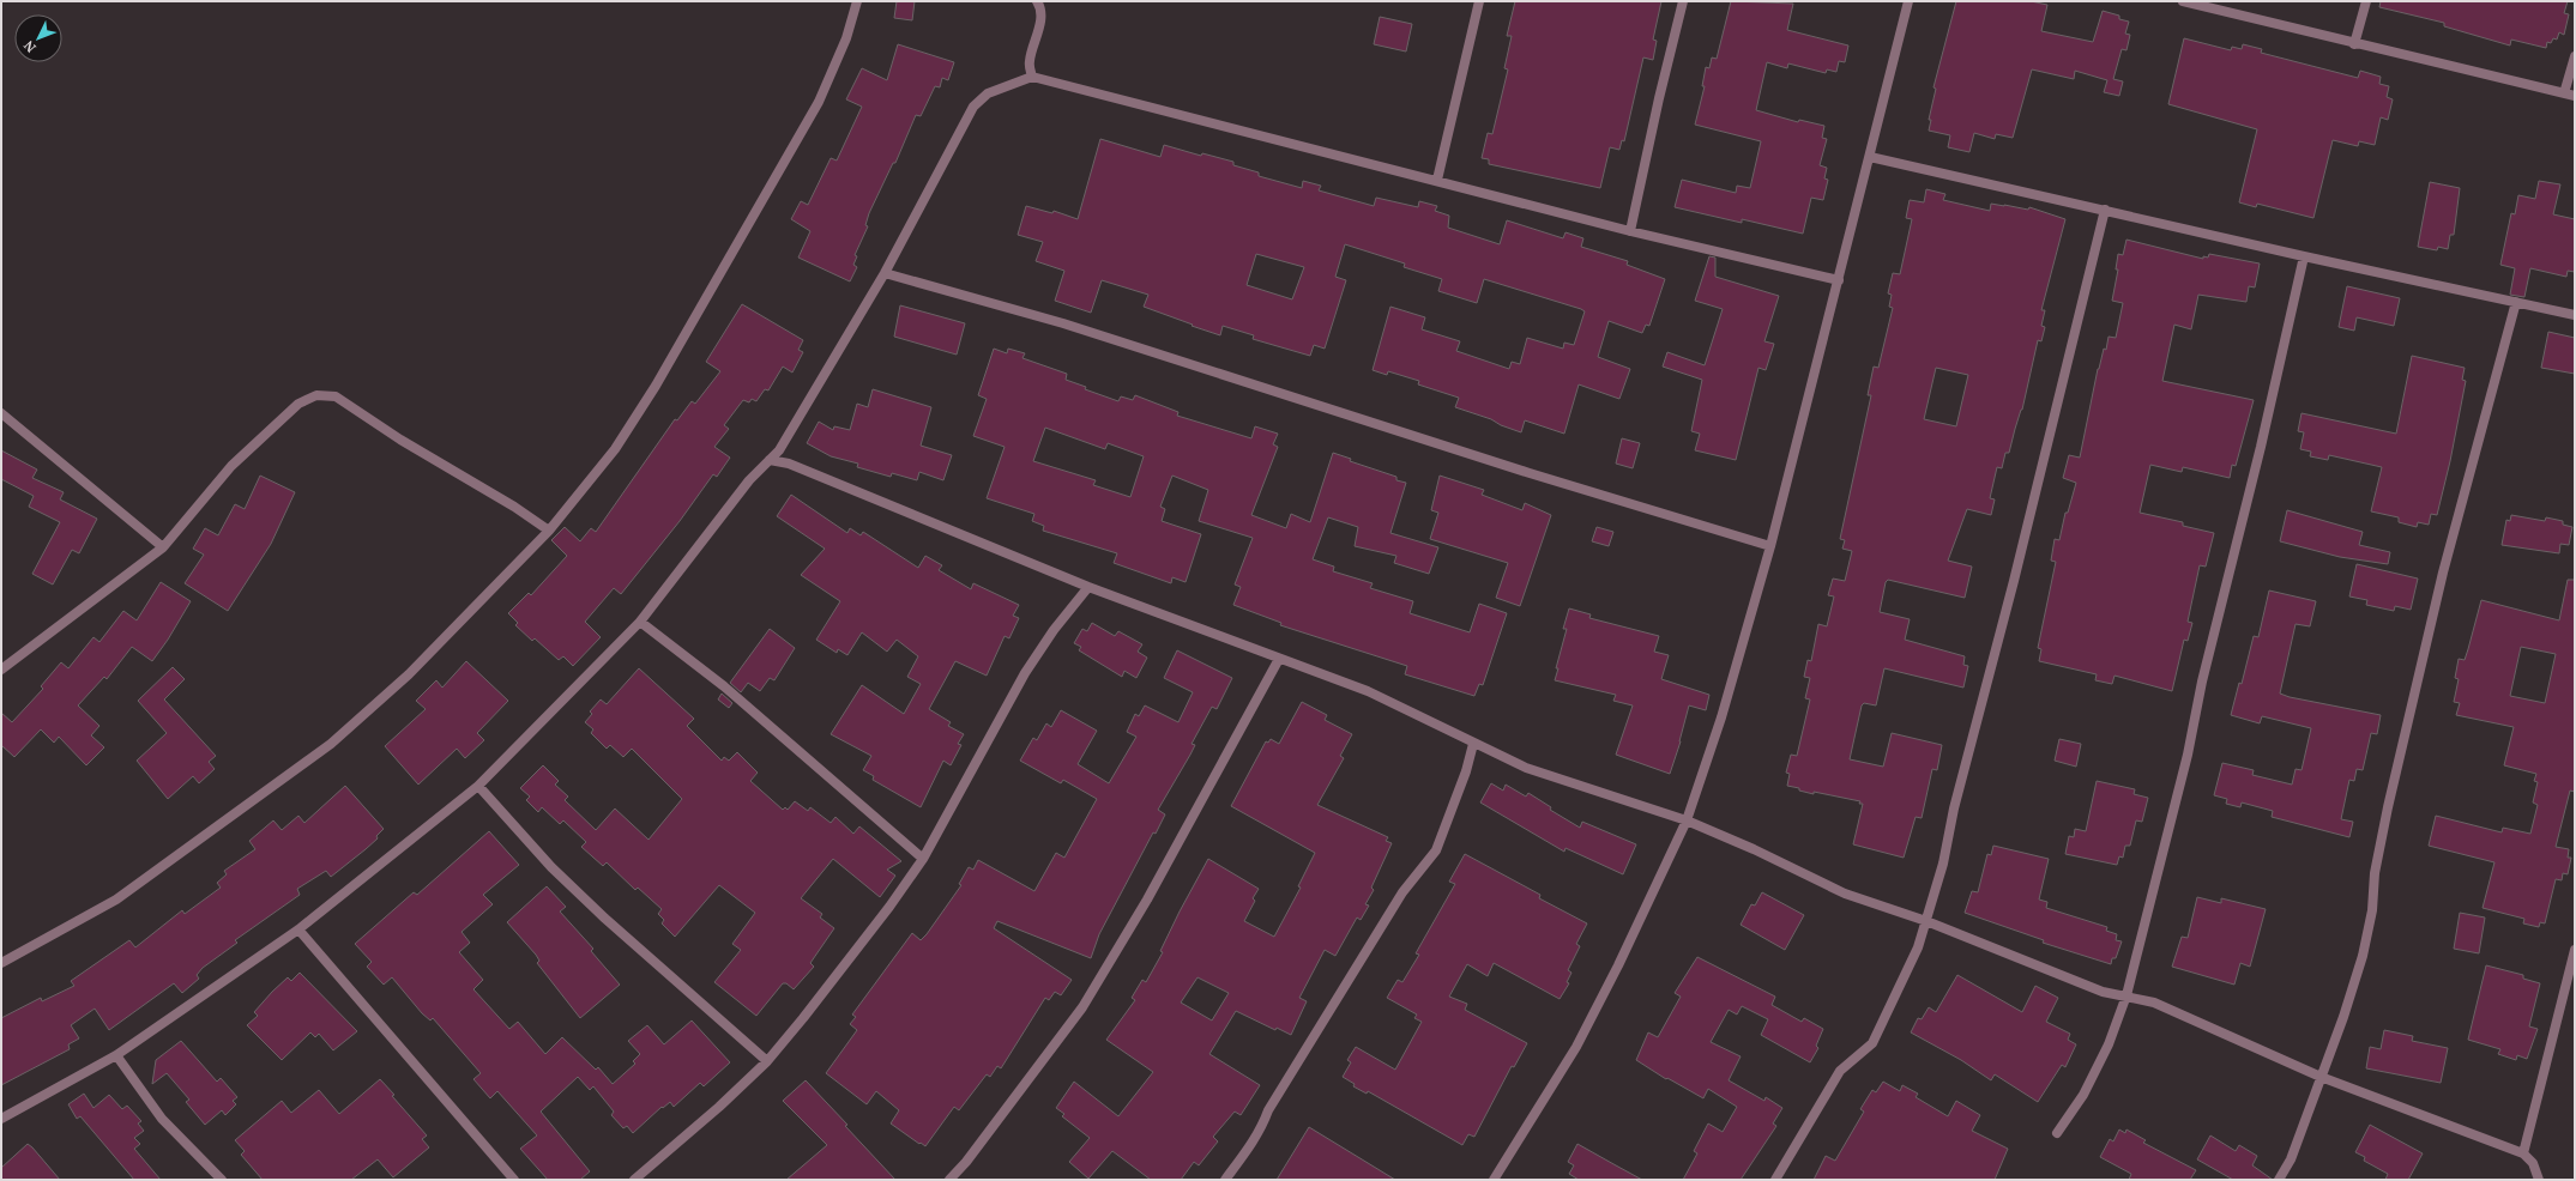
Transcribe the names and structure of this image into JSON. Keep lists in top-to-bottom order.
{
  "north": "bottom left"
}
